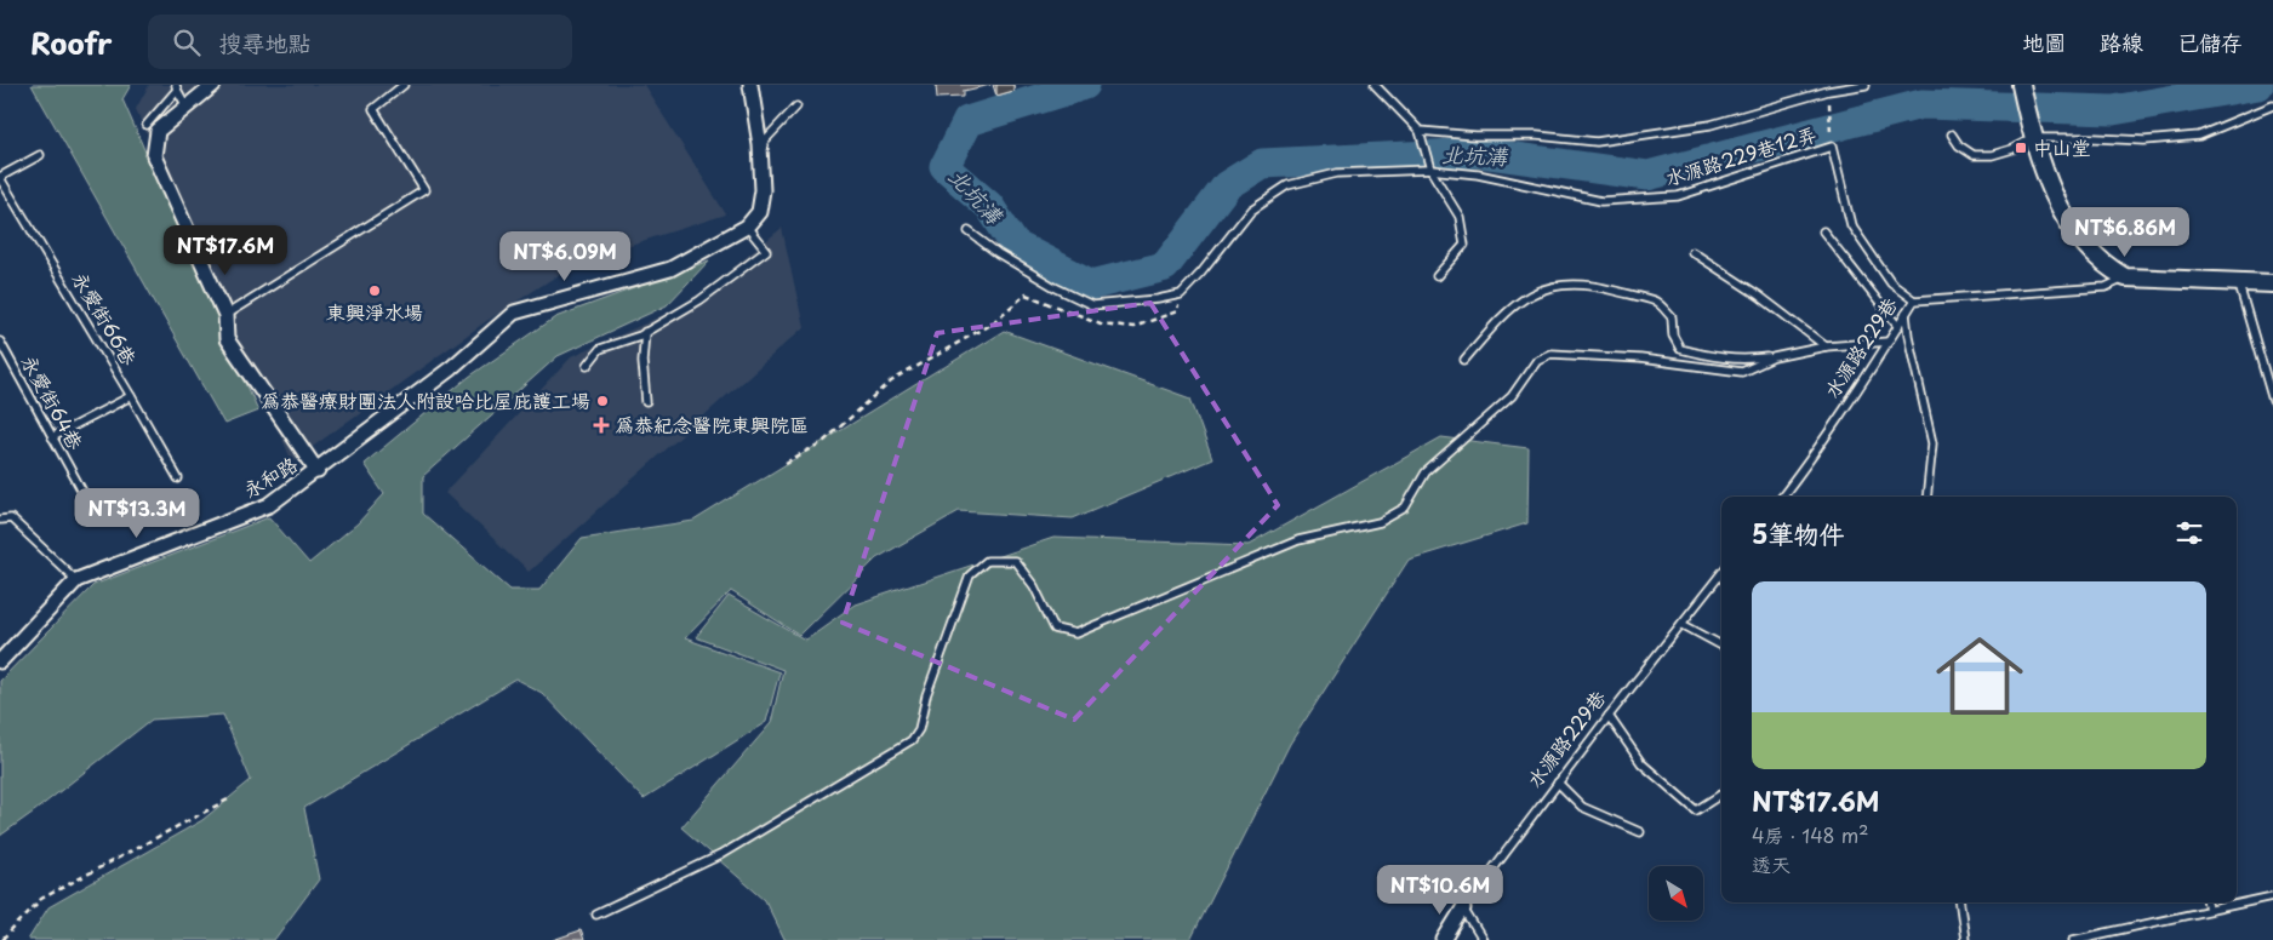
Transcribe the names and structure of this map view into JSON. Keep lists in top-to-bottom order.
{
  "streets": {
    "street": ["水源路229巷", "永和路"],
    "lane": ["水源路229巷12弄", "永愛街66巷", "永愛街64巷"]
  },
  "crossings": [
    ["水源路229巷12弄", "水源路229巷"]
  ],
  "water": ["北坑溝"],
  "places": {
    "transit": ["中山堂"],
    "other": ["東興淨水場", "為恭醫療財團法人附設哈比屋庇護工場"],
    "health": ["為恭紀念醫院東興院區"]
  },
  "north": "bottom right",
  "page": {
    "header": "Roofr",
    "search": "搜尋地點",
    "nav": ["地圖", "路線", "已儲存"],
    "price": [
      "NT$6.86M",
      "NT$17.6M",
      "NT$6.09M",
      "NT$13.3M",
      "NT$10.6M"
    ],
    "heading": "5筆物件",
    "list": [
      {
        "name": "NT$17.6M",
        "note": "4房 · 148 m² · 透天"
      }
    ]
  }
}
